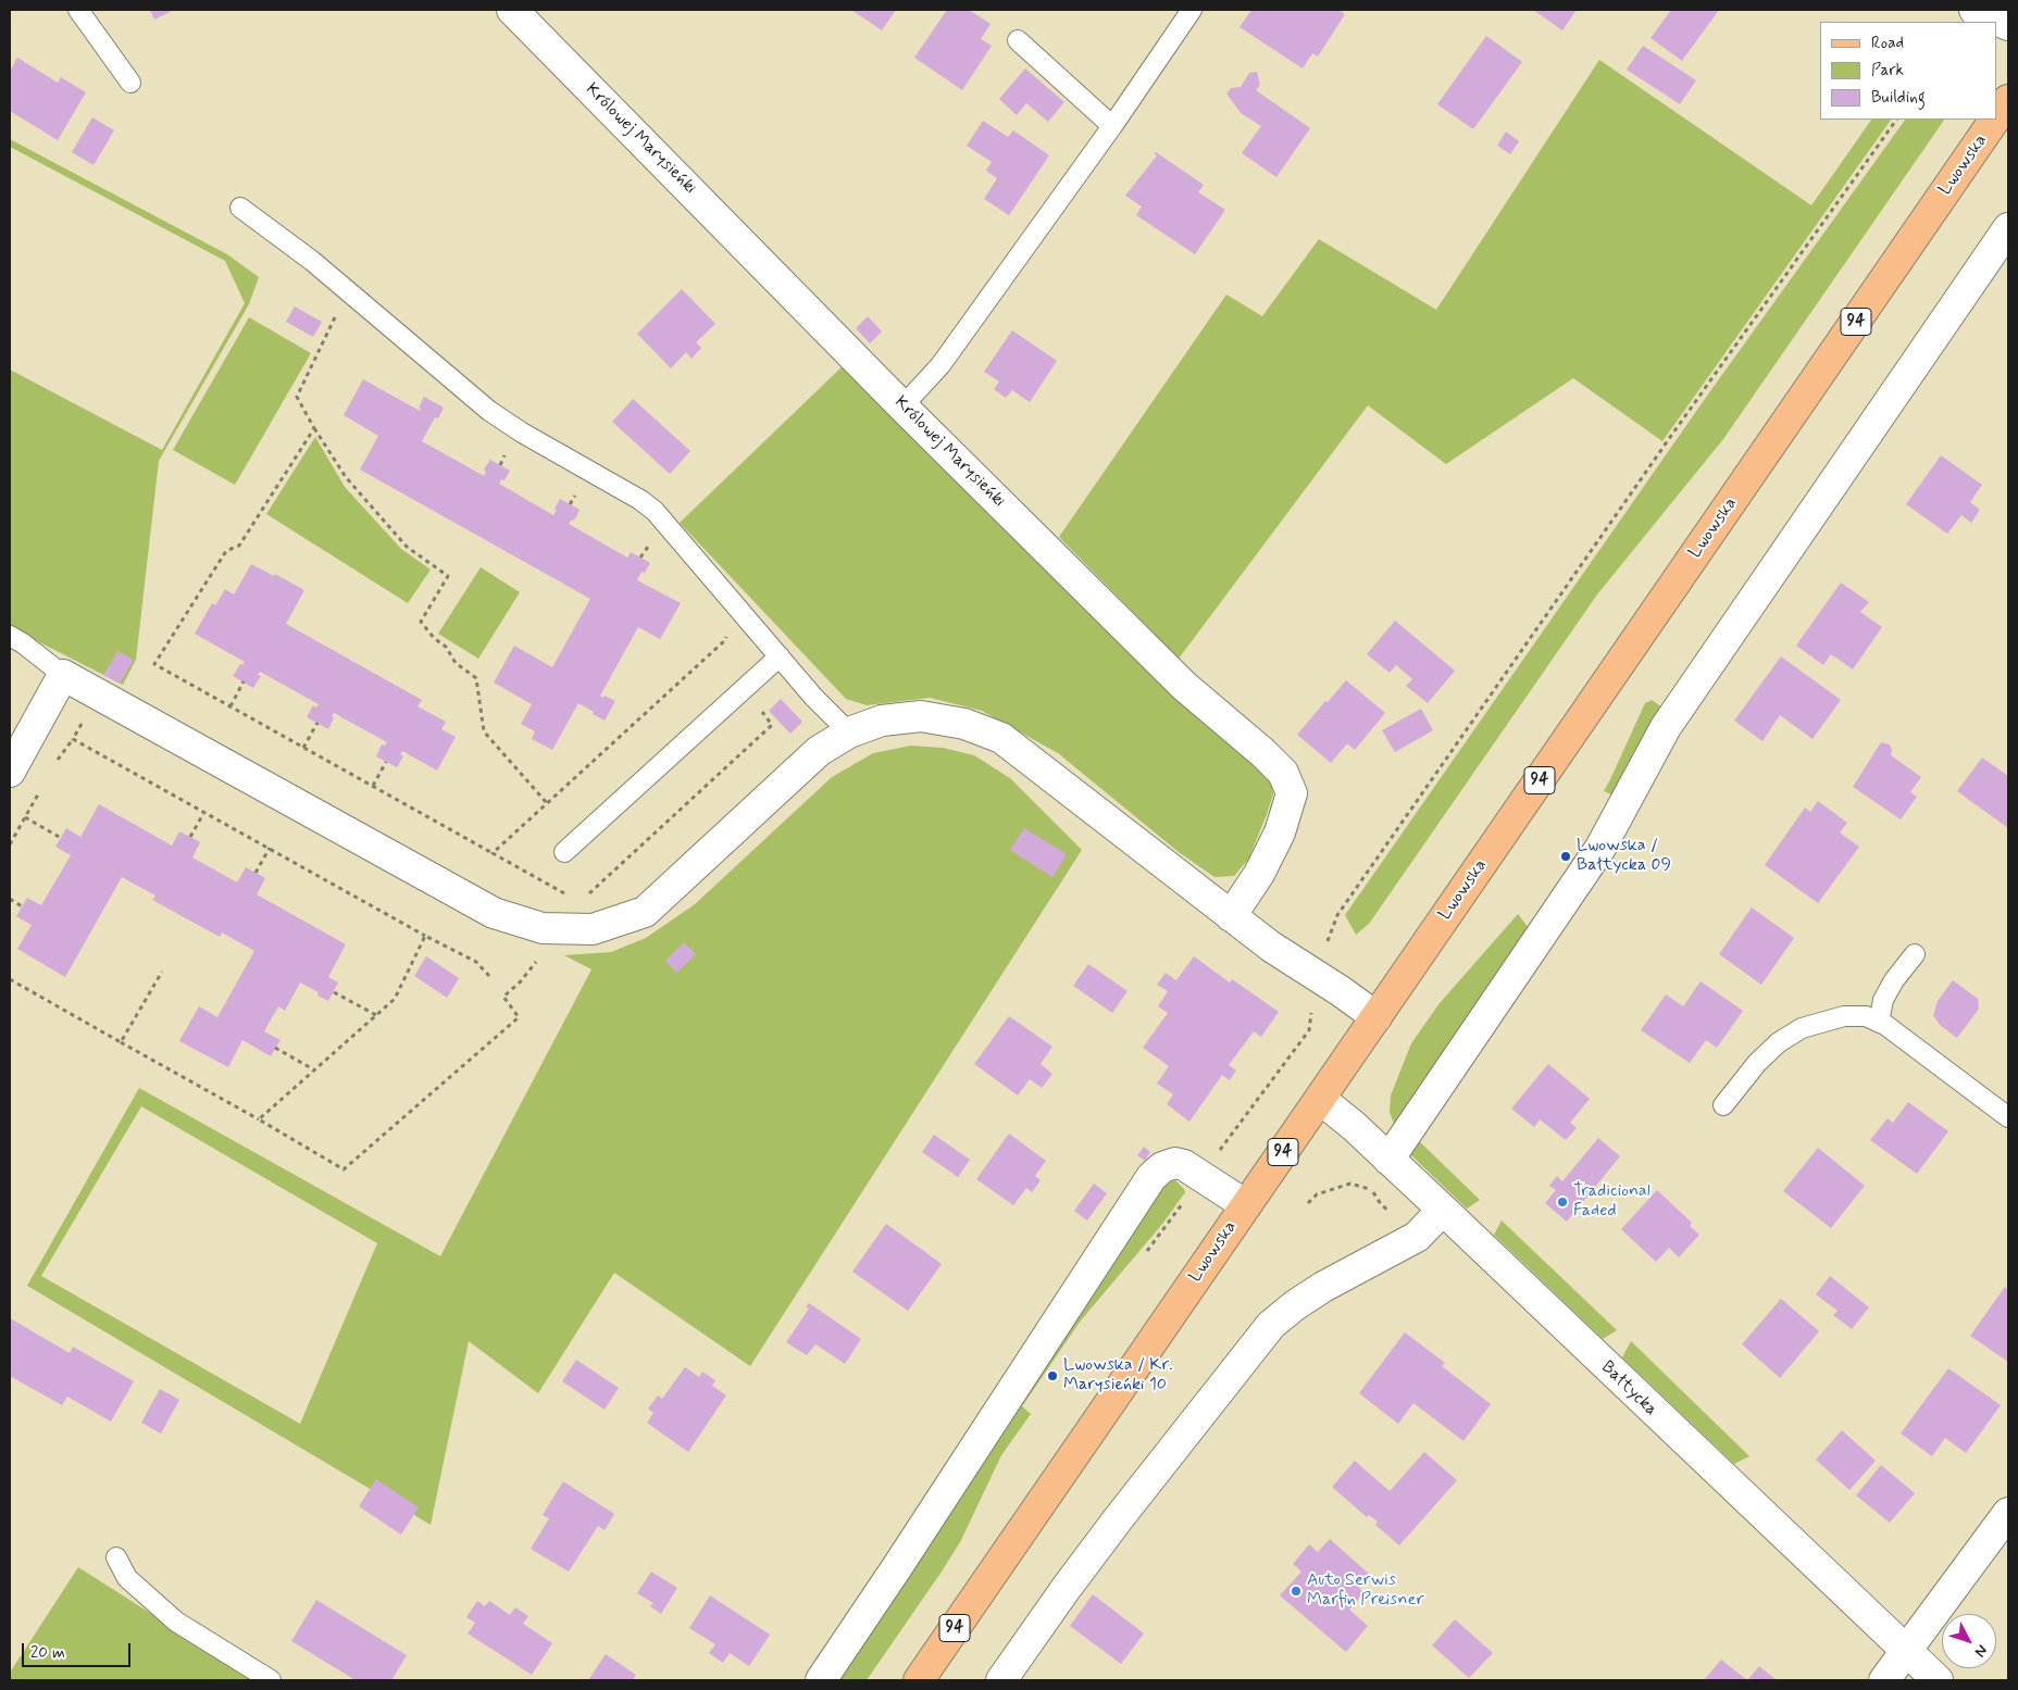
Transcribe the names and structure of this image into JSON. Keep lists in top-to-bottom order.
{
  "streets": {
    "main road": ["Lwowska", "94"],
    "street": ["Królowej Marysieńki", "Bałtycka"]
  },
  "crossings": [
    ["Lwowska", "Bałtycka"]
  ],
  "places": [
    "Lwowska / Bałtycka 09",
    "Tradicional Faded",
    "Lwowska / Kr. Marysieńki 10",
    "Auto Serwis Marfin Preisner"
  ],
  "legend": ["Road", "Park", "Building"],
  "scale_bar": "20 m",
  "north": "bottom right"
}
